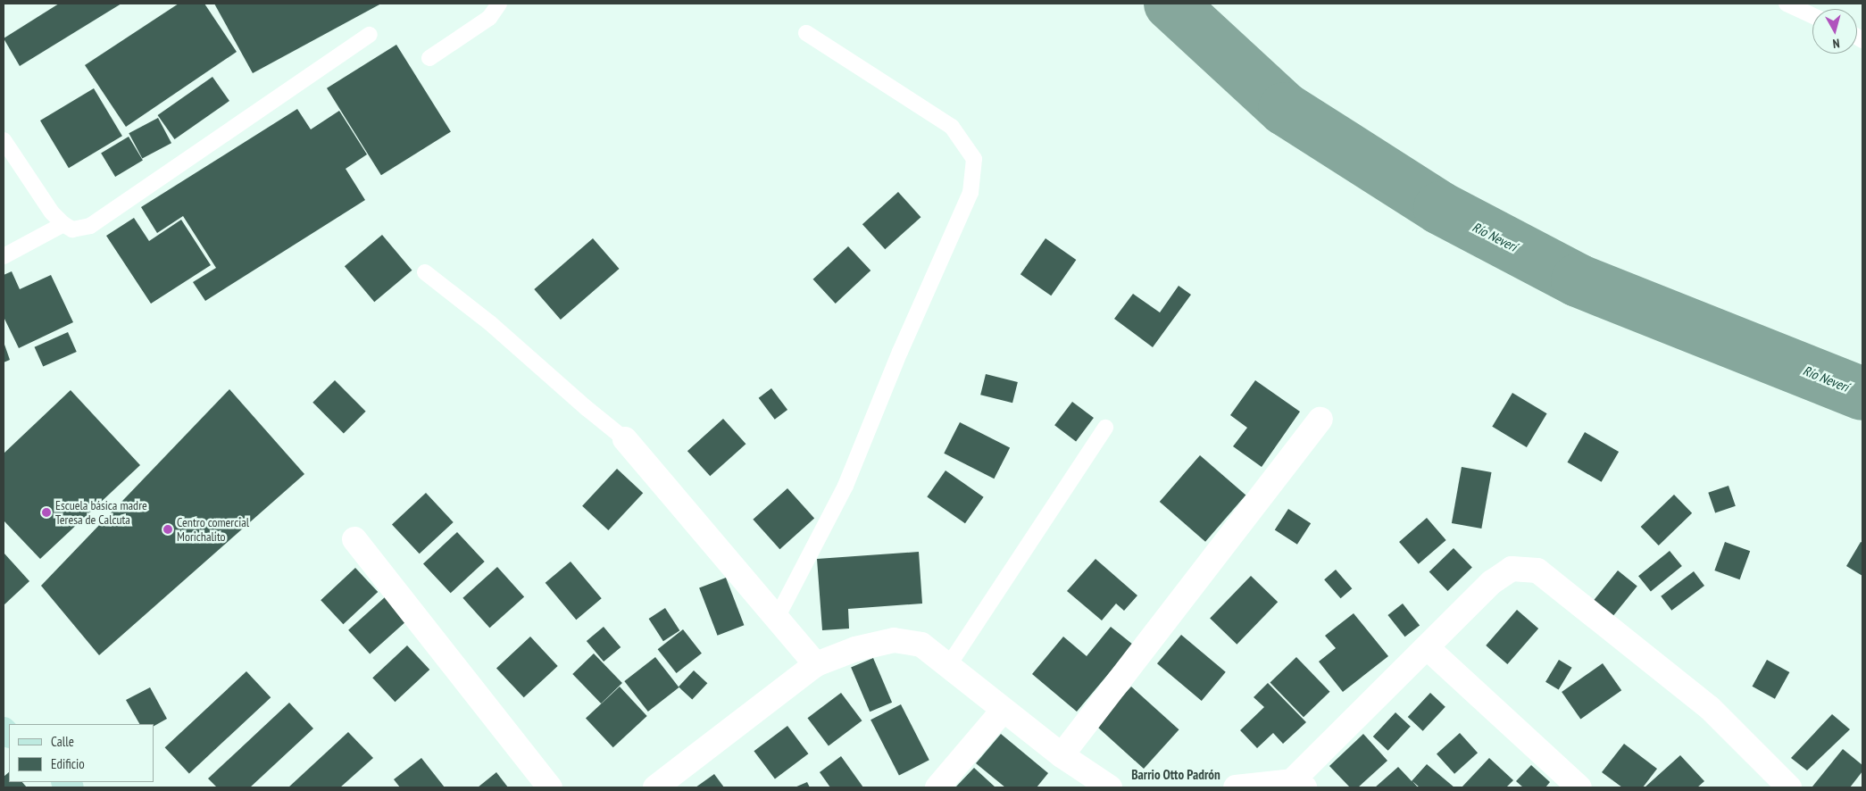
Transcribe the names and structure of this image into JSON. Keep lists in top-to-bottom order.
{
  "districts": ["Barrio Otto Padrón"],
  "water": ["Río Neverí"],
  "places": ["Escuela básica madre Teresa de Calcuta", "Centro comercial Morichalito"],
  "legend": ["Calle", "Edificio"],
  "north": "bottom"
}
